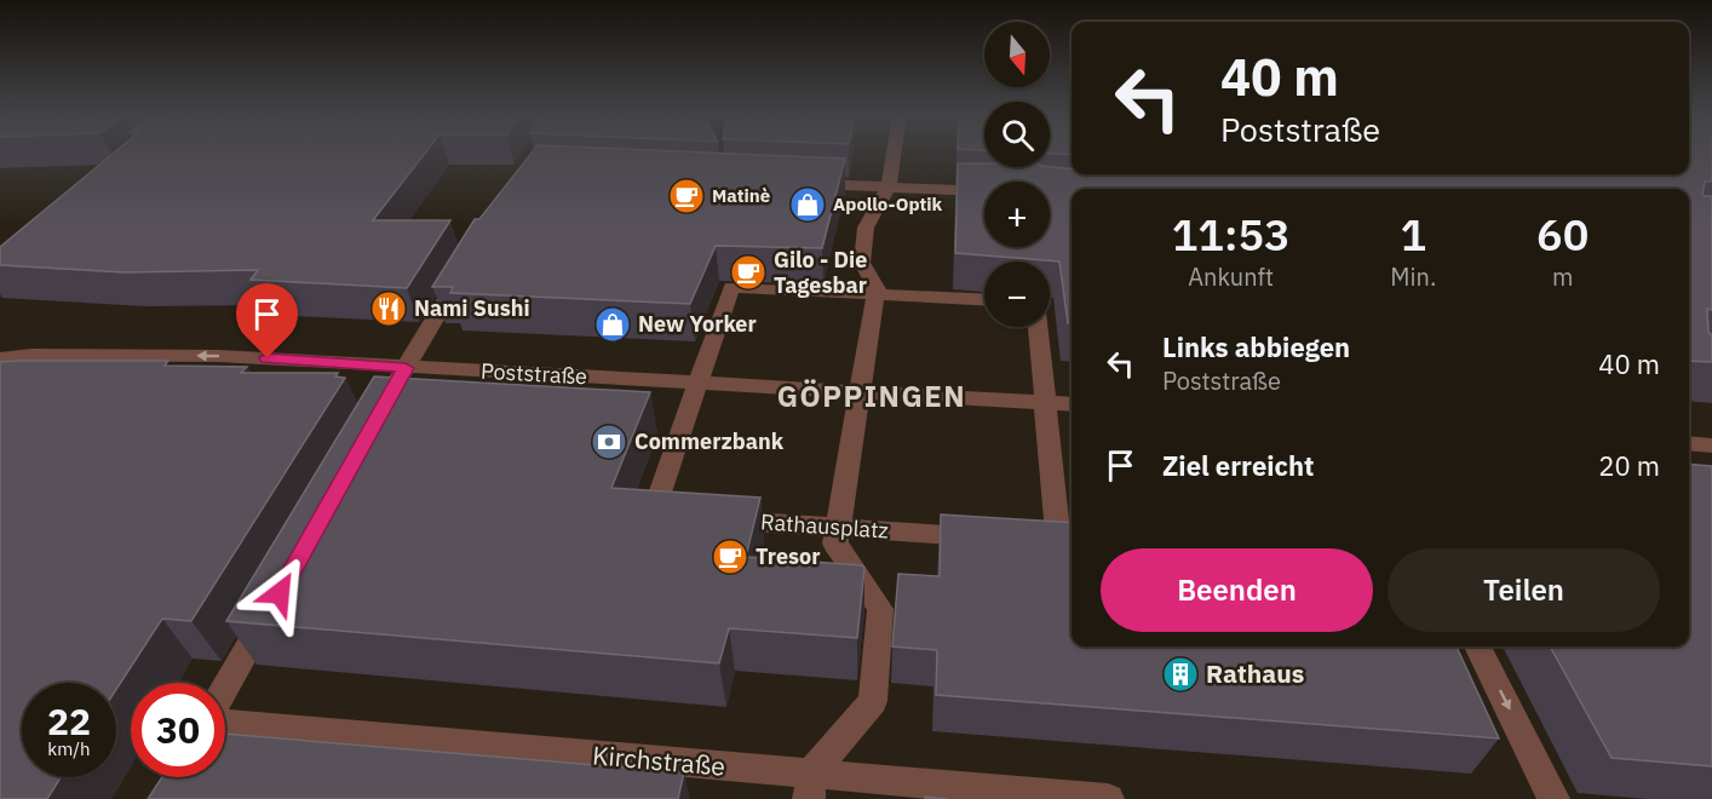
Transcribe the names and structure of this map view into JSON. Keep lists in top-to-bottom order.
{
  "streets": {
    "street": ["Poststraße", "Rathausplatz", "Kirchstraße"]
  },
  "one_way": ["Poststraße"],
  "districts": ["GÖPPINGEN"],
  "places": {
    "cafe": ["Matinè", "Gilo - Die Tagesbar", "Tresor"],
    "shop": ["Apollo-Optik", "New Yorker"],
    "restaurant": ["Nami Sushi"],
    "bank": ["Commerzbank"],
    "building": ["Rathaus"]
  },
  "north": "bottom",
  "page": {
    "map_buttons": ["+", "−"],
    "turn": ["40 m", "Poststraße"],
    "eta": [
      "11:53",
      "Ankunft",
      "1",
      "Min.",
      "60",
      "m"
    ],
    "list": [
      {
        "name": "Links abbiegen",
        "note": "Poststraße",
        "value": "40 m"
      },
      {
        "name": "Ziel erreicht",
        "value": "20 m"
      }
    ],
    "buttons": ["Beenden", "Teilen"],
    "speed": "22 km/h",
    "limit": "30"
  }
}
